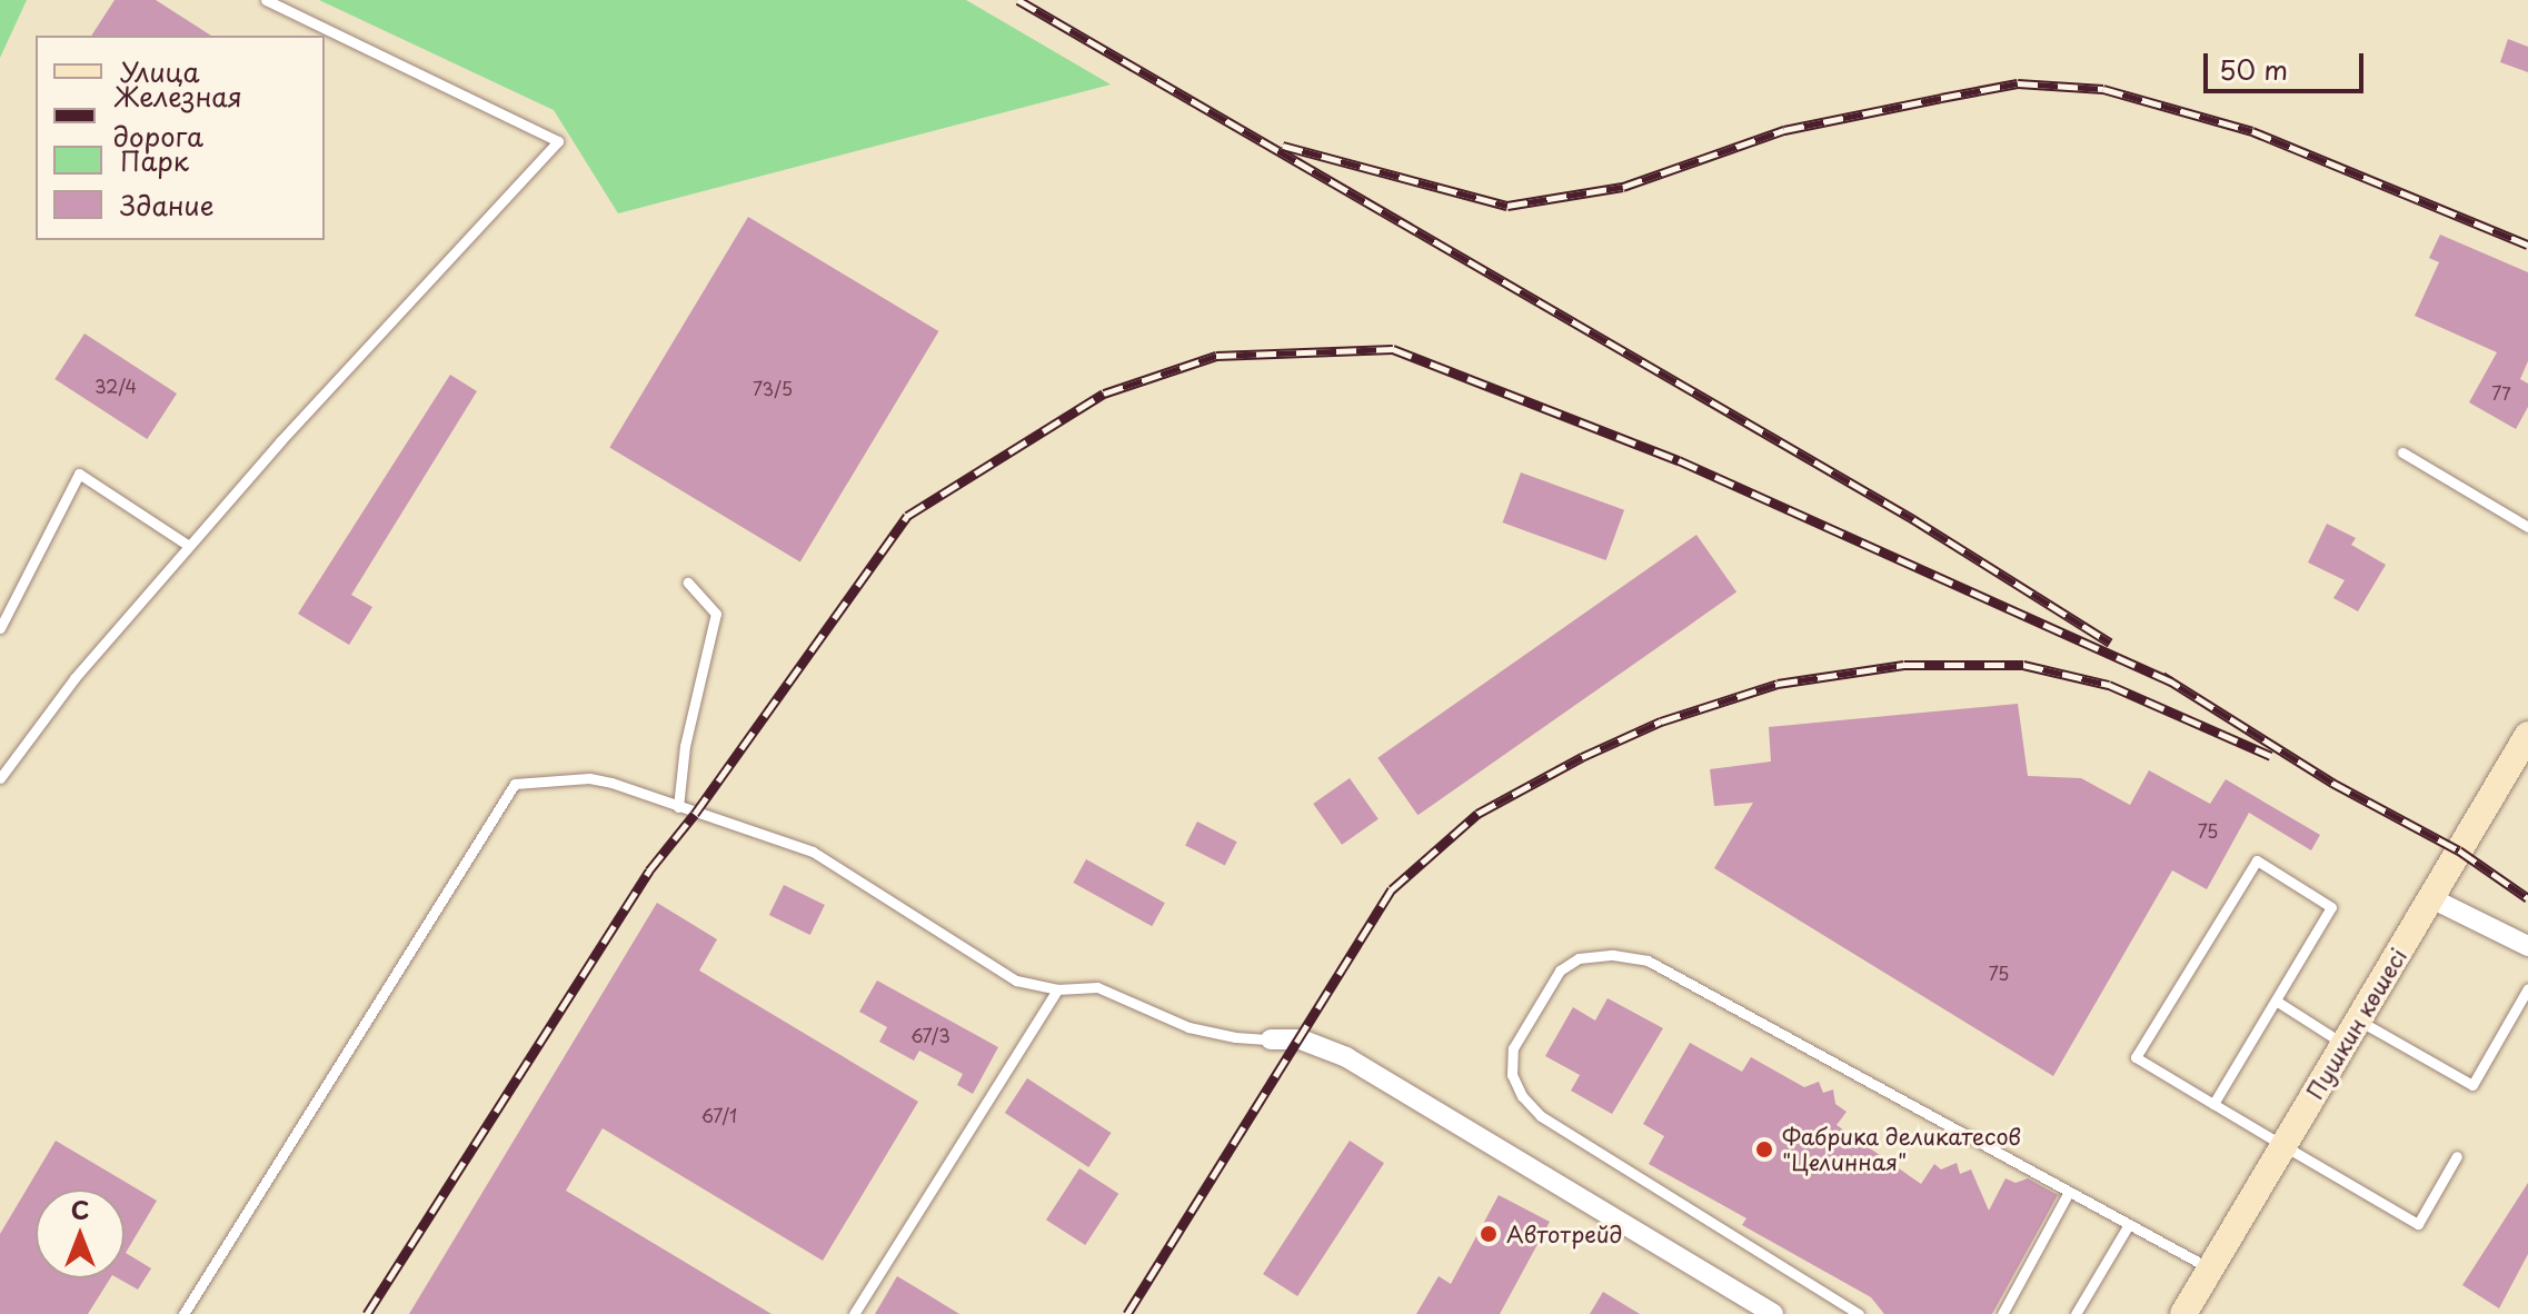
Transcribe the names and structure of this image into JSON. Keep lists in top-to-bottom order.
{
  "streets": {
    "main road": ["Пушкин көшесі"]
  },
  "places": ["Фабрика деликатесов \"Целинная\"", "Автотрейд"],
  "house_numbers": [
    "32/4",
    "73/5",
    "77",
    "75",
    "75",
    "67/3",
    "67/1"
  ],
  "legend": [
    "Улица",
    "Железная дорога",
    "Парк",
    "Здание"
  ],
  "scale_bar": "50 m",
  "north": "top"
}
